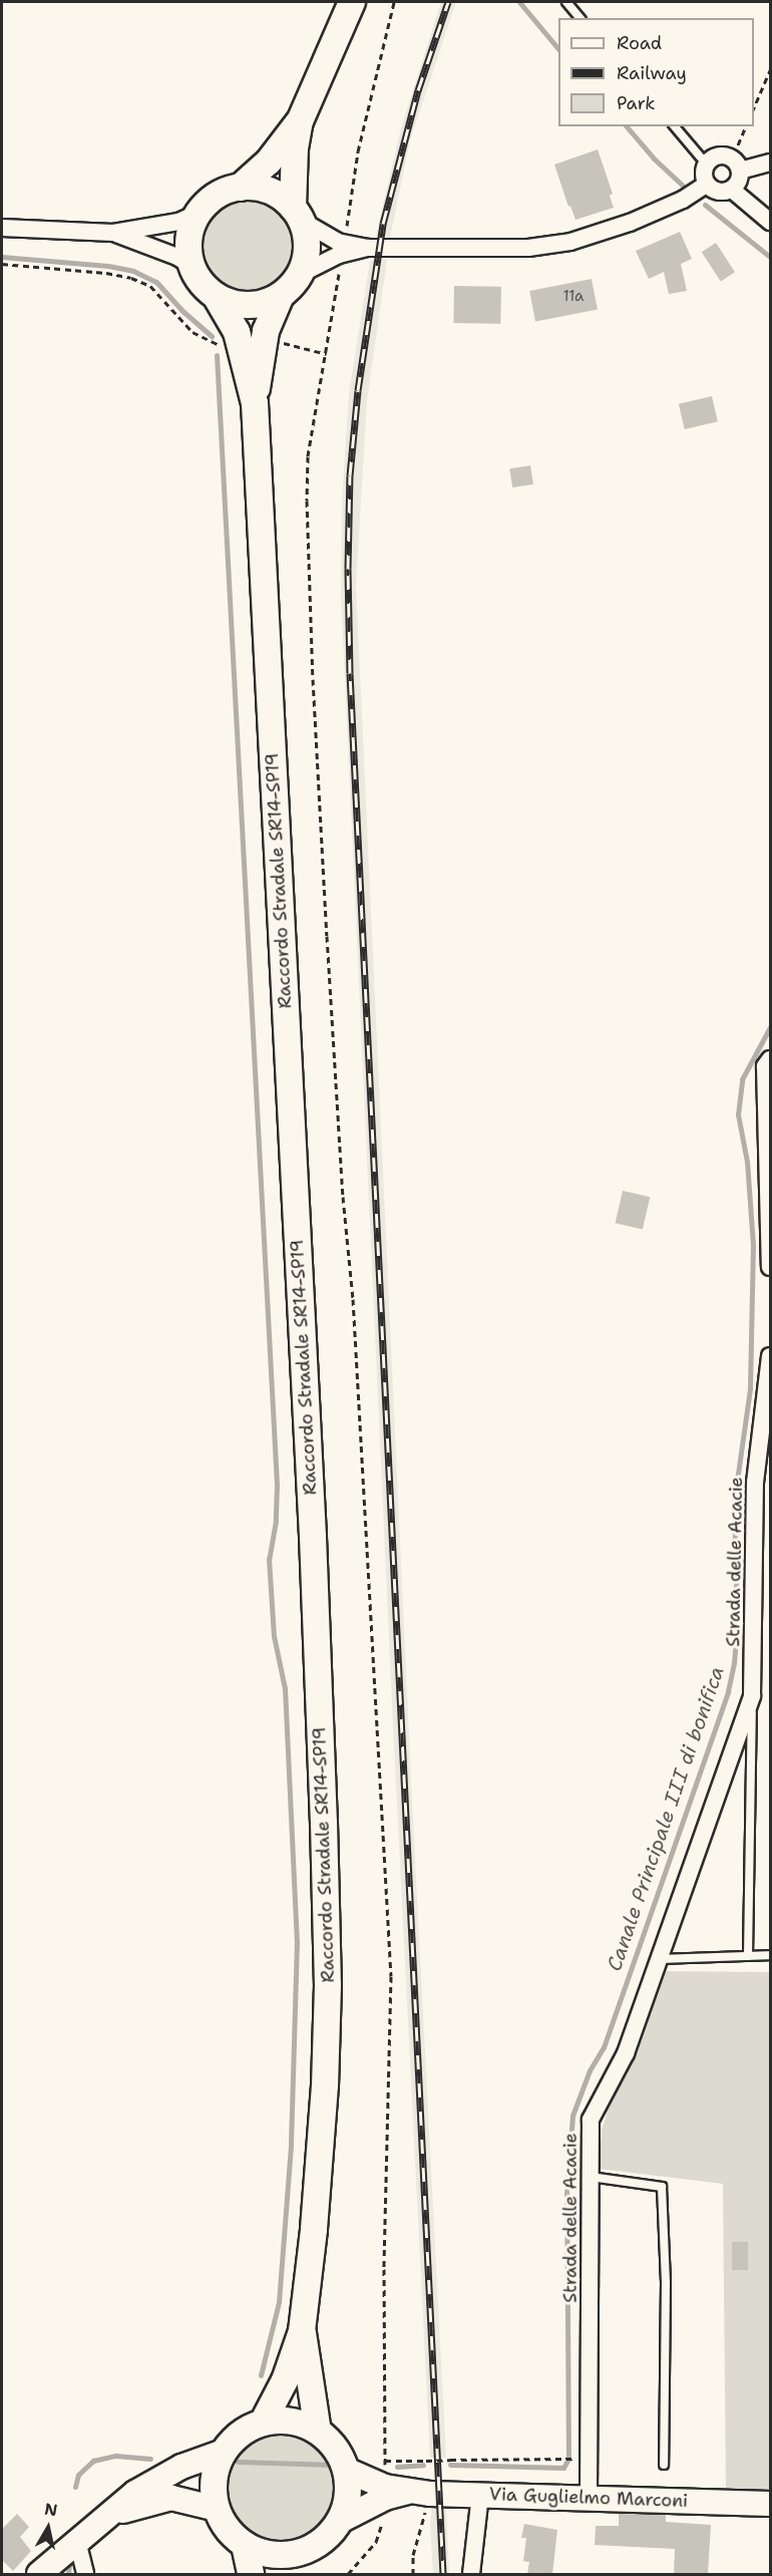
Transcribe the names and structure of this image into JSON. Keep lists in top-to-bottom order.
{
  "streets": {
    "main road": ["Raccordo Stradale SR14-SP19"],
    "street": ["Strada delle Acacie", "Via Guglielmo Marconi"]
  },
  "crossings": [
    ["Raccordo Stradale SR14-SP19", "Via Guglielmo Marconi"],
    ["Strada delle Acacie", "Via Guglielmo Marconi"]
  ],
  "water": ["Canale Principale III di bonifica"],
  "house_numbers": ["11a"],
  "legend": ["Road", "Railway", "Park"],
  "north": "top"
}
